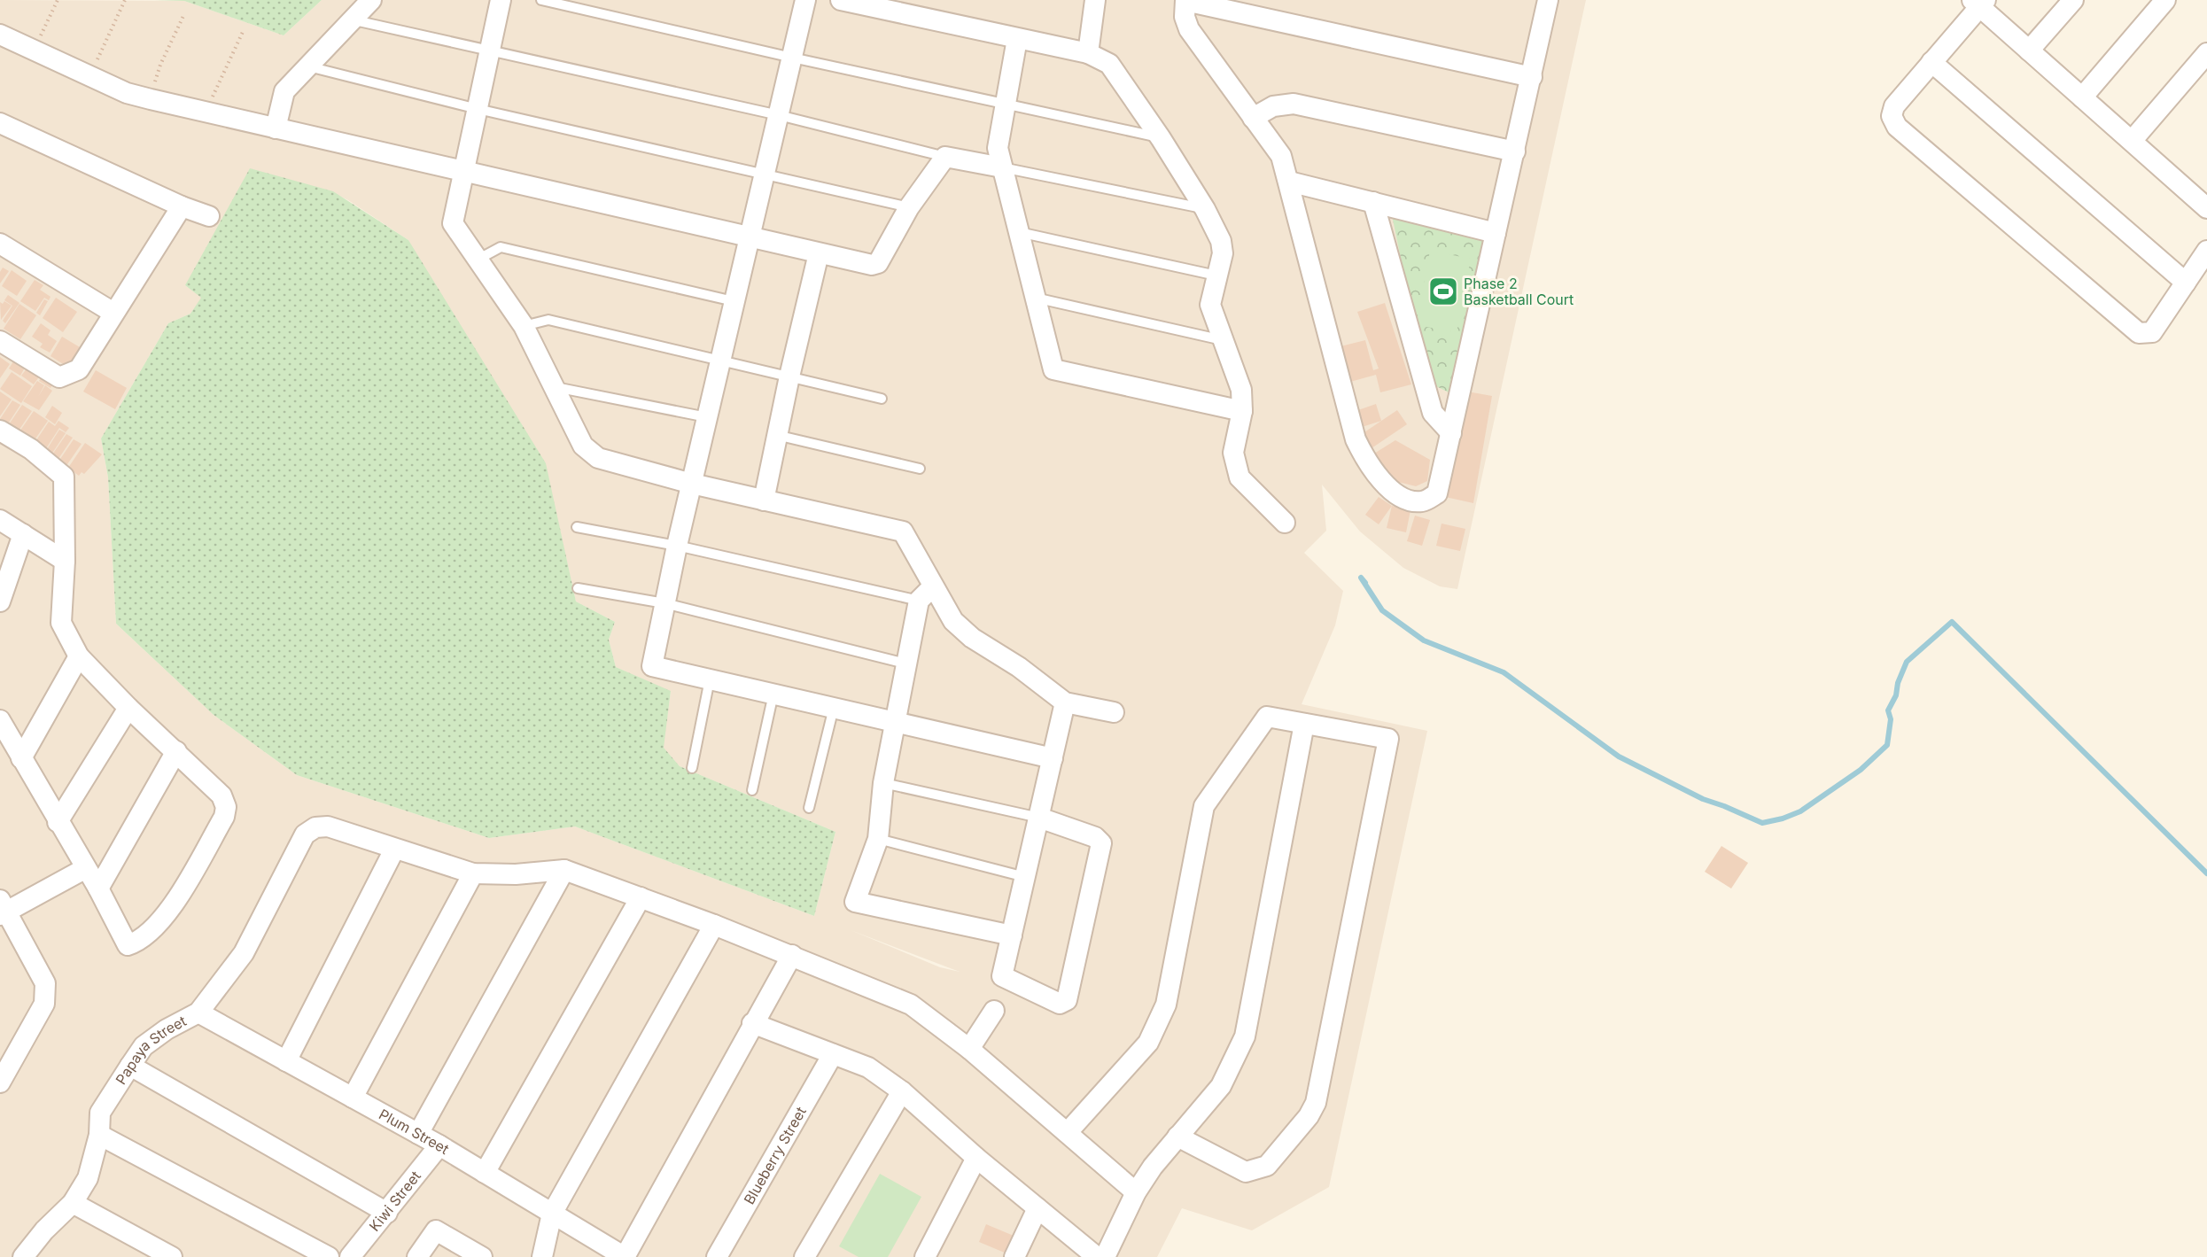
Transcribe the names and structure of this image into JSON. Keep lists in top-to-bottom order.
{
  "streets": {
    "street": [
      "Papaya Street",
      "Plum Street",
      "Blueberry Street",
      "Kiwi Street"
    ]
  },
  "crossings": [
    ["Papaya Street", "Plum Street"],
    ["Plum Street", "Kiwi Street"]
  ],
  "places": {
    "sports": ["Phase 2 Basketball Court"]
  }
}
